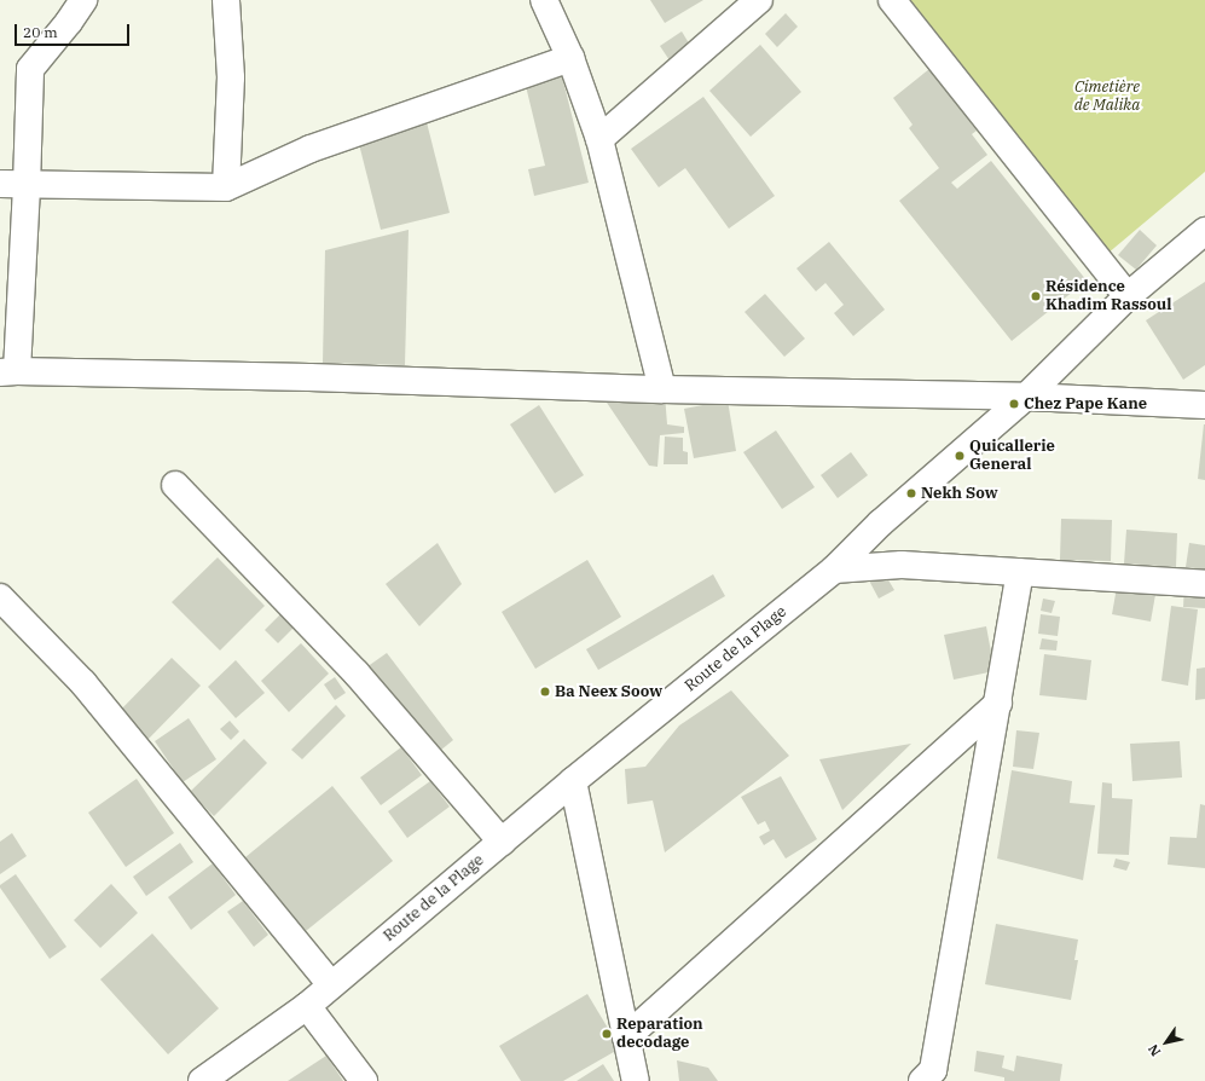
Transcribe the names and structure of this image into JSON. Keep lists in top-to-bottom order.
{
  "streets": {
    "street": ["Route de la Plage"]
  },
  "parks": ["Cimetière de Malika"],
  "places": [
    "Résidence Khadim Rassoul",
    "Chez Pape Kane",
    "Quicallerie General",
    "Nekh Sow",
    "Ba Neex Soow",
    "Reparation decodage"
  ],
  "scale_bar": "20 m",
  "north": "bottom left"
}
